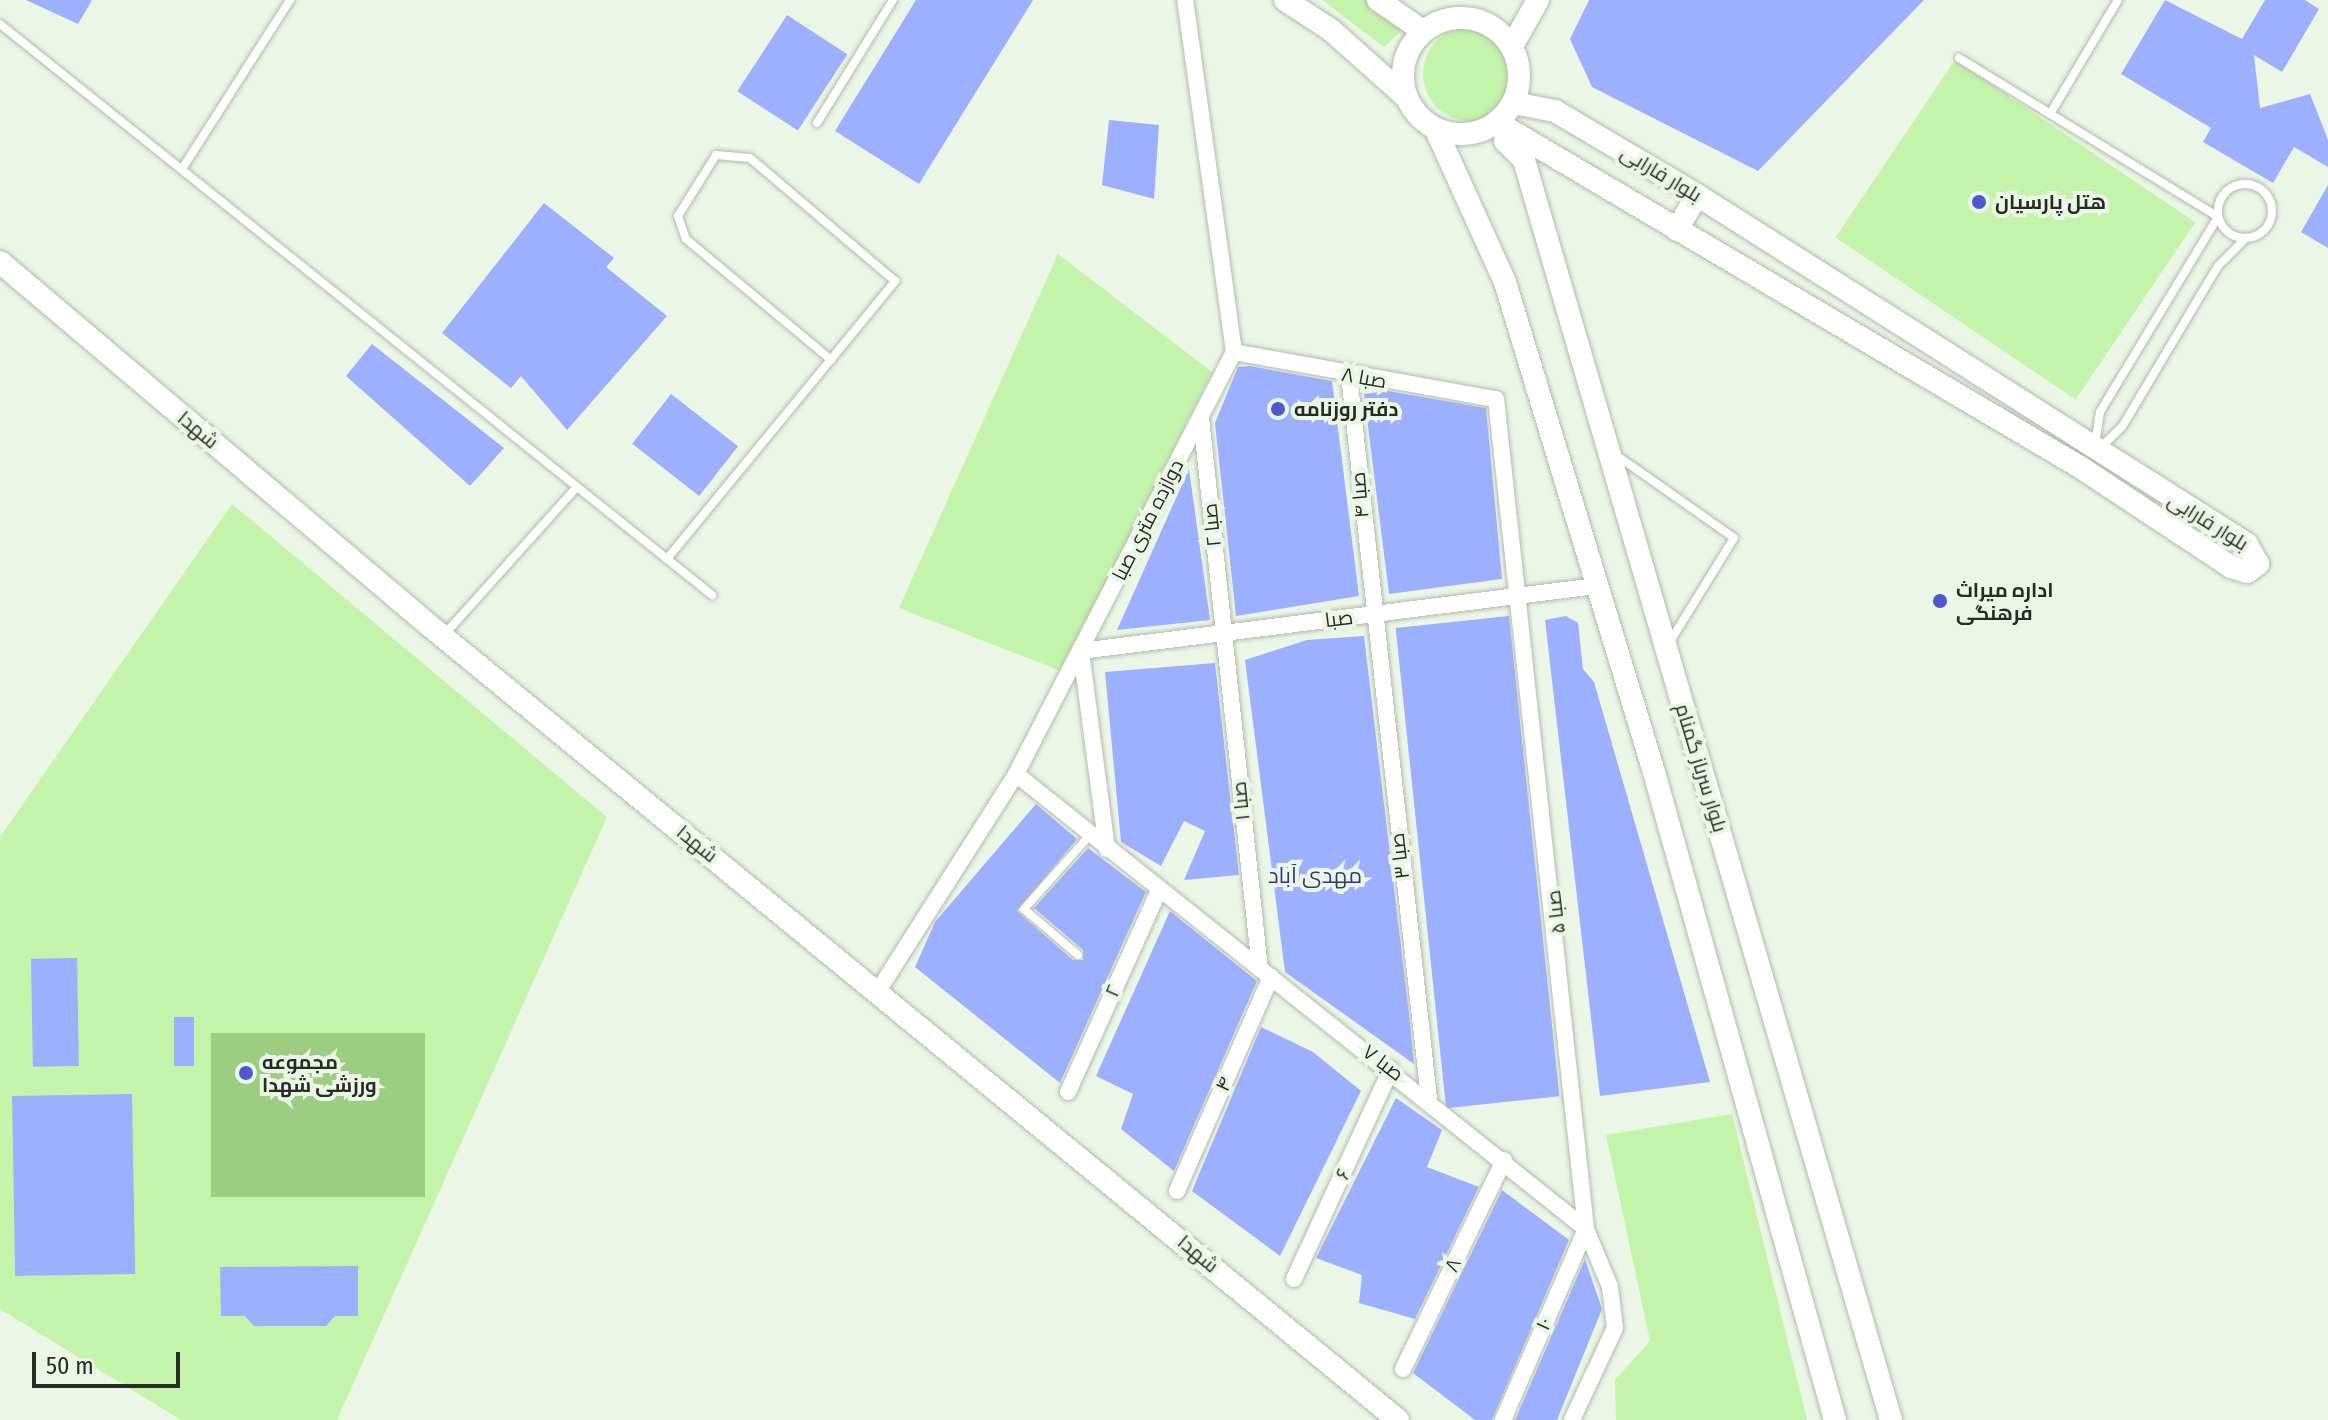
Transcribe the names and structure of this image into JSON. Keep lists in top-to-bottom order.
{
  "streets": {
    "main road": ["بلوار فارابی", "شهدا", "بلوار سرباز گمنام"],
    "street": [
      "صبا ۸",
      "صبا ۴",
      "دوازده متری صبا",
      "صبا ۲",
      "صبا",
      "صبا ۱",
      "صبا ۳",
      "صبا ۵",
      "۲",
      "صبا ۷",
      "۴",
      "۶",
      "۸",
      "۱۰"
    ]
  },
  "crossings": [
    ["بلوار فارابی", "بلوار سرباز گمنام"],
    ["صبا ۸", "صبا ۴"],
    ["صبا ۸", "دوازده متری صبا"],
    ["صبا ۸", "صبا ۵"],
    ["شهدا", "دوازده متری صبا"],
    ["صبا ۴", "صبا"],
    ["صبا ۴", "صبا ۳"],
    ["دوازده متری صبا", "صبا ۲"],
    ["دوازده متری صبا", "صبا"],
    ["دوازده متری صبا", "صبا ۷"],
    ["صبا ۲", "صبا"],
    ["صبا ۲", "صبا ۱"],
    ["صبا", "صبا ۱"],
    ["صبا", "صبا ۳"],
    ["صبا", "صبا ۵"],
    ["صبا ۱", "صبا ۷"],
    ["صبا ۱", "۴"],
    ["صبا ۳", "صبا ۷"],
    ["صبا ۵", "صبا ۷"],
    ["صبا ۵", "۱۰"],
    ["۲", "صبا ۷"],
    ["صبا ۷", "۴"],
    ["صبا ۷", "۶"],
    ["صبا ۷", "۸"],
    ["صبا ۷", "۱۰"]
  ],
  "districts": ["مهدی آباد"],
  "places": [
    "هتل پارسیان",
    "دفتر روزنامه",
    "اداره میراث فرهنگی",
    "مجموعه ورزشی شهدا"
  ],
  "scale_bar": "50 m"
}
